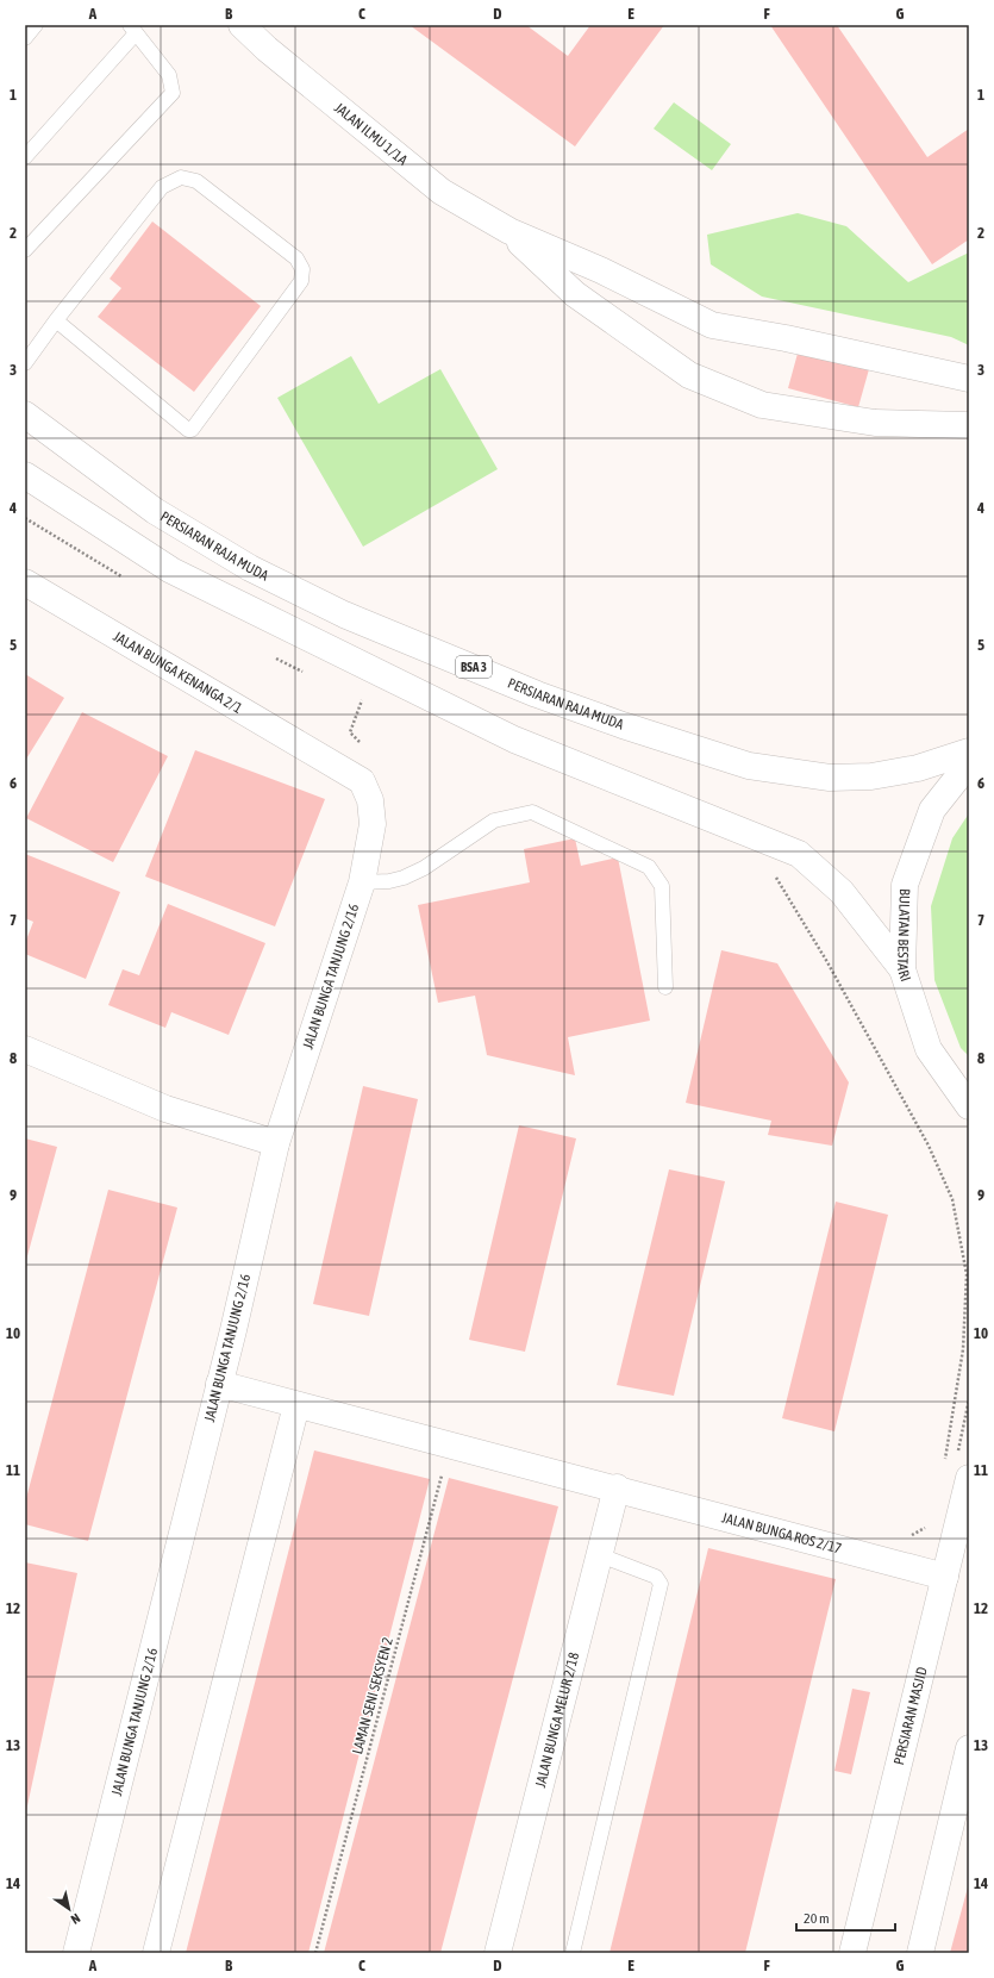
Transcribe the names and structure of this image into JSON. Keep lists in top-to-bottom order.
{
  "streets": {
    "street": [
      "JALAN ILMU 1/1A",
      "PERSIARAN RAJA MUDA",
      "BSA 3",
      "JALAN BUNGA KENANGA 2/1",
      "BULATAN BESTARI",
      "JALAN BUNGA TANJUNG 2/16",
      "JALAN BUNGA ROS 2/17",
      "PERSIARAN MASJID",
      "JALAN BUNGA MELUR 2/18"
    ],
    "path": ["LAMAN SENI SEKSYEN 2"]
  },
  "crossings": [
    ["JALAN BUNGA KENANGA 2/1", "JALAN BUNGA TANJUNG 2/16"],
    ["JALAN BUNGA TANJUNG 2/16", "JALAN BUNGA ROS 2/17"],
    ["JALAN BUNGA ROS 2/17", "LAMAN SENI SEKSYEN 2"],
    ["JALAN BUNGA ROS 2/17", "PERSIARAN MASJID"],
    ["JALAN BUNGA ROS 2/17", "JALAN BUNGA MELUR 2/18"]
  ],
  "scale_bar": "20 m",
  "north": "bottom right",
  "grid": {
    "columns": [
      "A",
      "B",
      "C",
      "D",
      "E",
      "F",
      "G"
    ],
    "rows": [
      "1",
      "2",
      "3",
      "4",
      "5",
      "6",
      "7",
      "8",
      "9",
      "10",
      "11",
      "12",
      "13",
      "14"
    ]
  }
}
